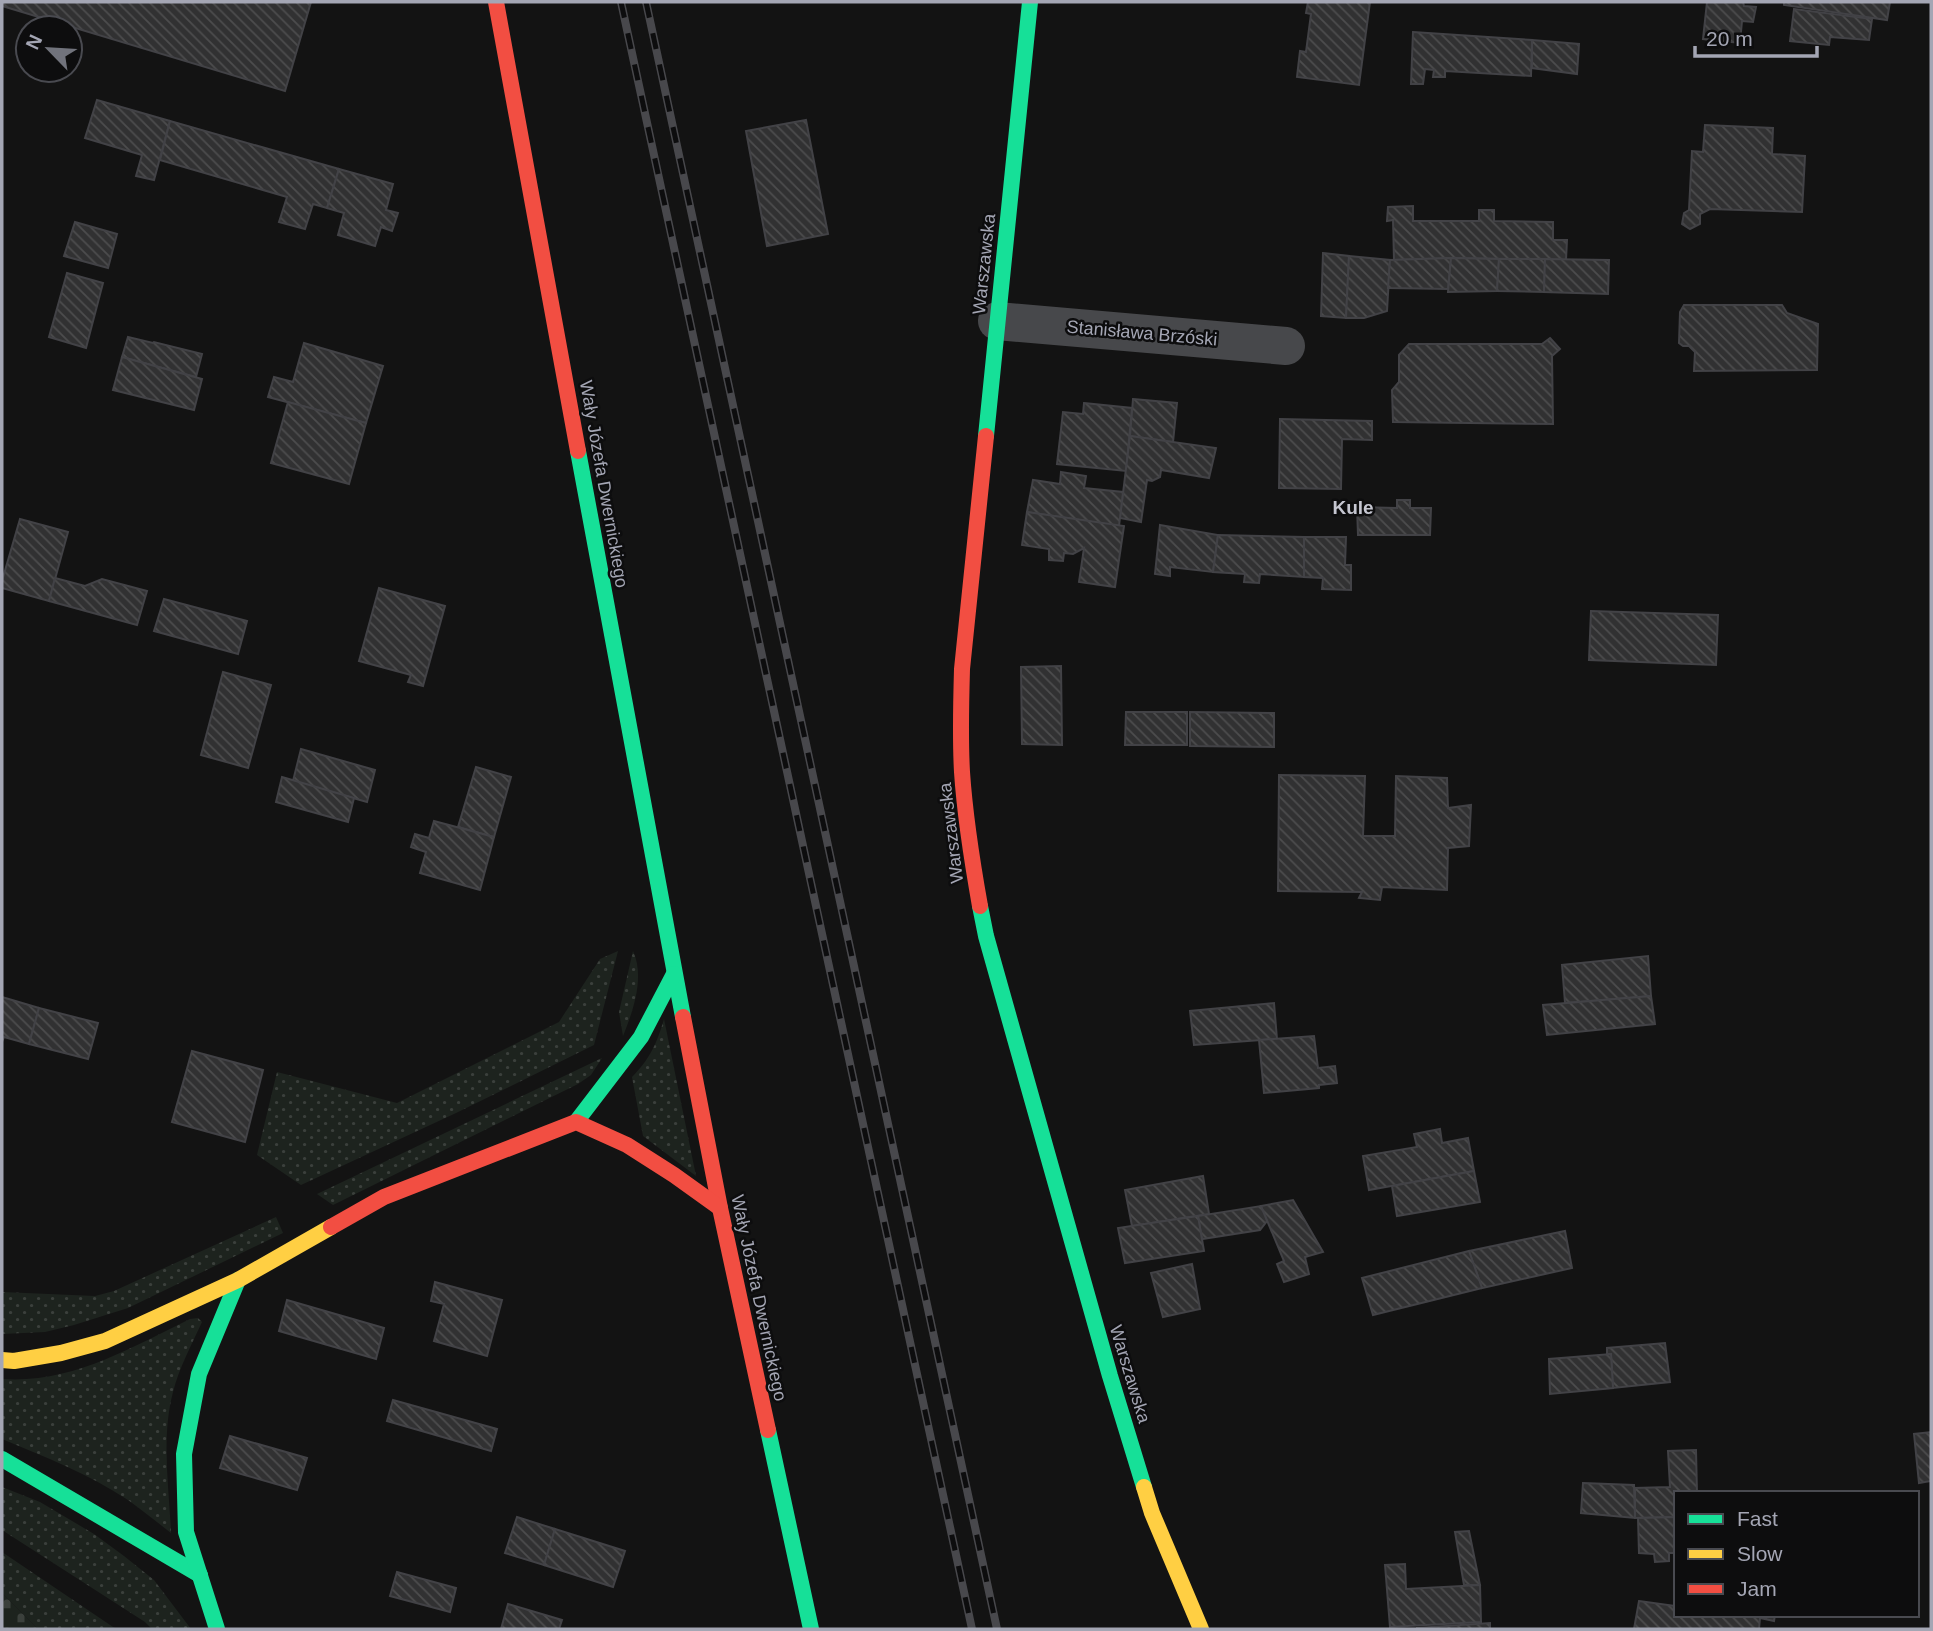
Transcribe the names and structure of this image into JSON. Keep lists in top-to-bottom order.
{
  "streets": {
    "street": ["Warszawska", "Stanisława Brzóski", "Wały Józefa Dwernickiego"]
  },
  "crossings": [
    ["Warszawska", "Stanisława Brzóski"]
  ],
  "districts": ["Kule"],
  "legend": ["Fast", "Slow", "Jam"],
  "scale_bar": "20 m",
  "north": "top left"
}
